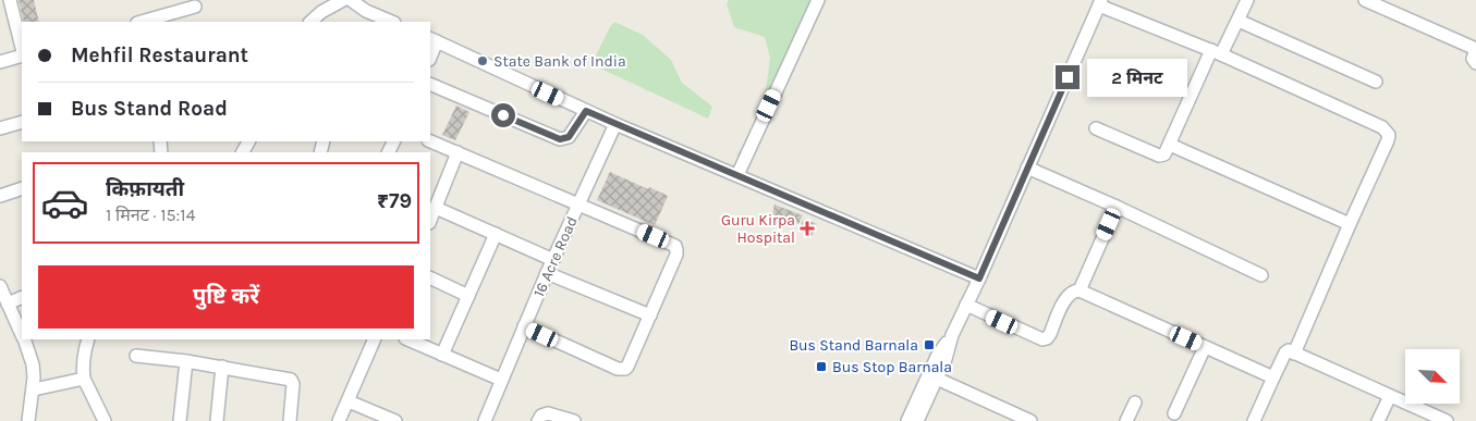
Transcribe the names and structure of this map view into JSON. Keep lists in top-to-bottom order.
{
  "streets": {
    "street": ["16 Acre Road"]
  },
  "places": {
    "other": ["State Bank of India"],
    "health": ["Guru Kirpa Hospital"],
    "transit": ["Bus Stand Barnala", "Bus Stop Barnala"]
  },
  "north": "bottom right",
  "page": {
    "banner": ["Mehfil Restaurant", "Bus Stand Road"],
    "bubble": "2 मिनट",
    "list": [
      {
        "name": "किफ़ायती",
        "note": "1 मिनट · 15:14",
        "value": "₹79"
      }
    ],
    "buttons": "पुष्टि करें"
  }
}
